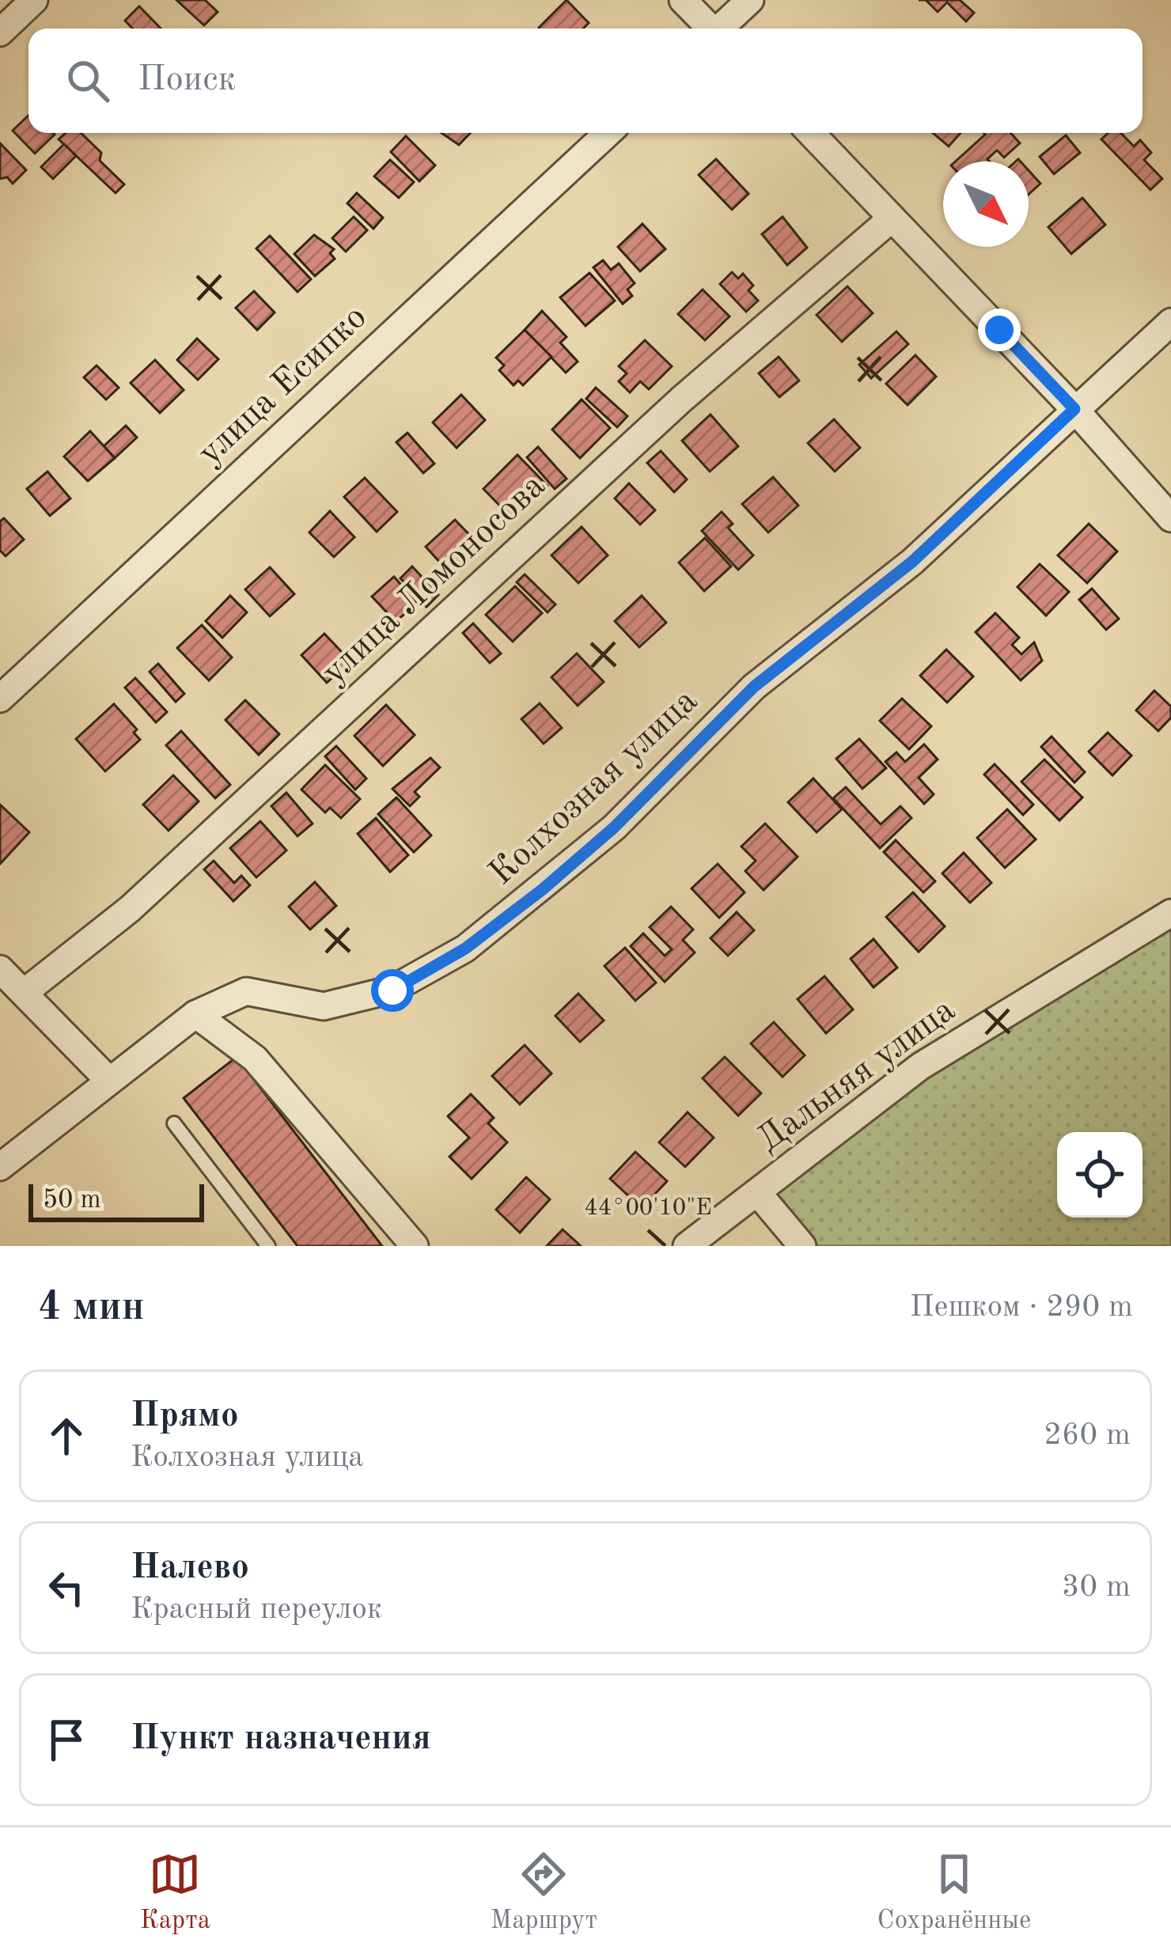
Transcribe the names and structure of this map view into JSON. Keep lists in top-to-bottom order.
{
  "streets": {
    "street": [
      "улица Есипко",
      "улица Ломоносова",
      "Колхозная улица",
      "Дальняя улица"
    ]
  },
  "scale_bar": "50 m",
  "north": "bottom right",
  "page": {
    "search": "Поиск",
    "scale": "50 m",
    "heading": ["4 мин", "Пешком · 290 m"],
    "list": [
      ["Прямо", "Колхозная улица", "260 m"],
      ["Налево", "Красный переулок", "30 m"],
      "Пункт назначения"
    ],
    "nav": ["Карта", "Маршрут", "Сохранённые"]
  },
  "coordinates": ["44°00'10\"E"]
}
